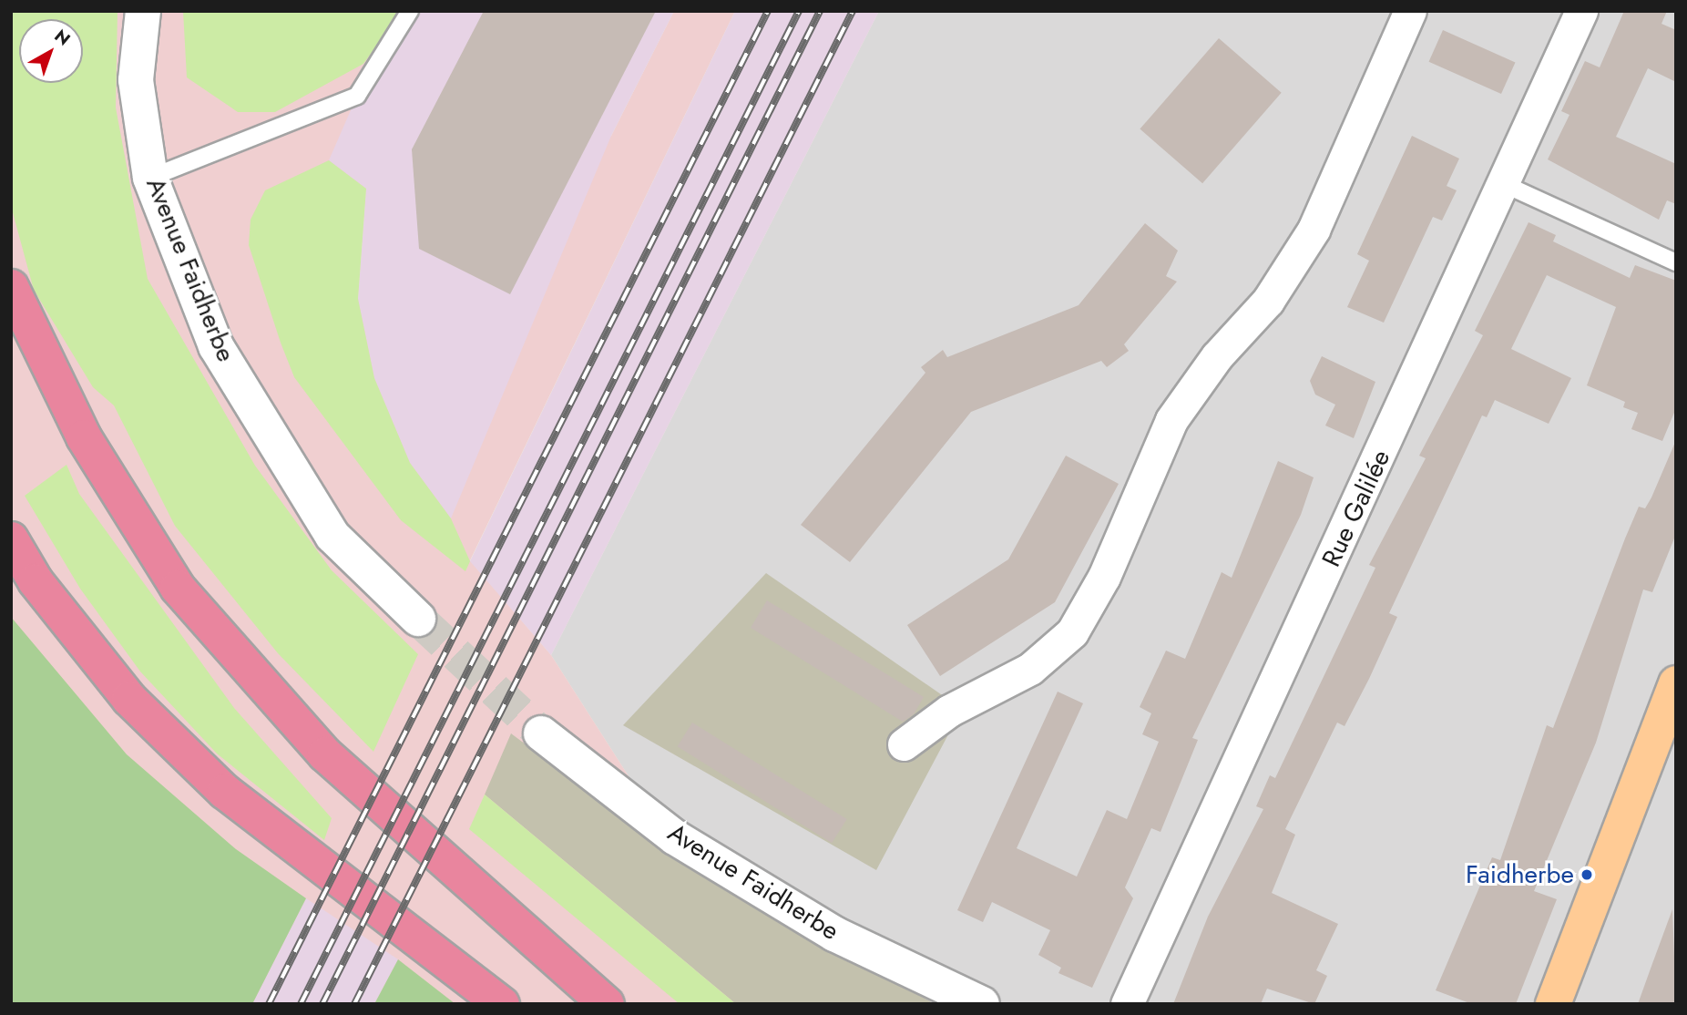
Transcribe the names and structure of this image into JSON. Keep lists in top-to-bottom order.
{
  "streets": {
    "street": ["Avenue Faidherbe", "Rue Galilée"]
  },
  "places": ["Faidherbe"],
  "north": "top right"
}
